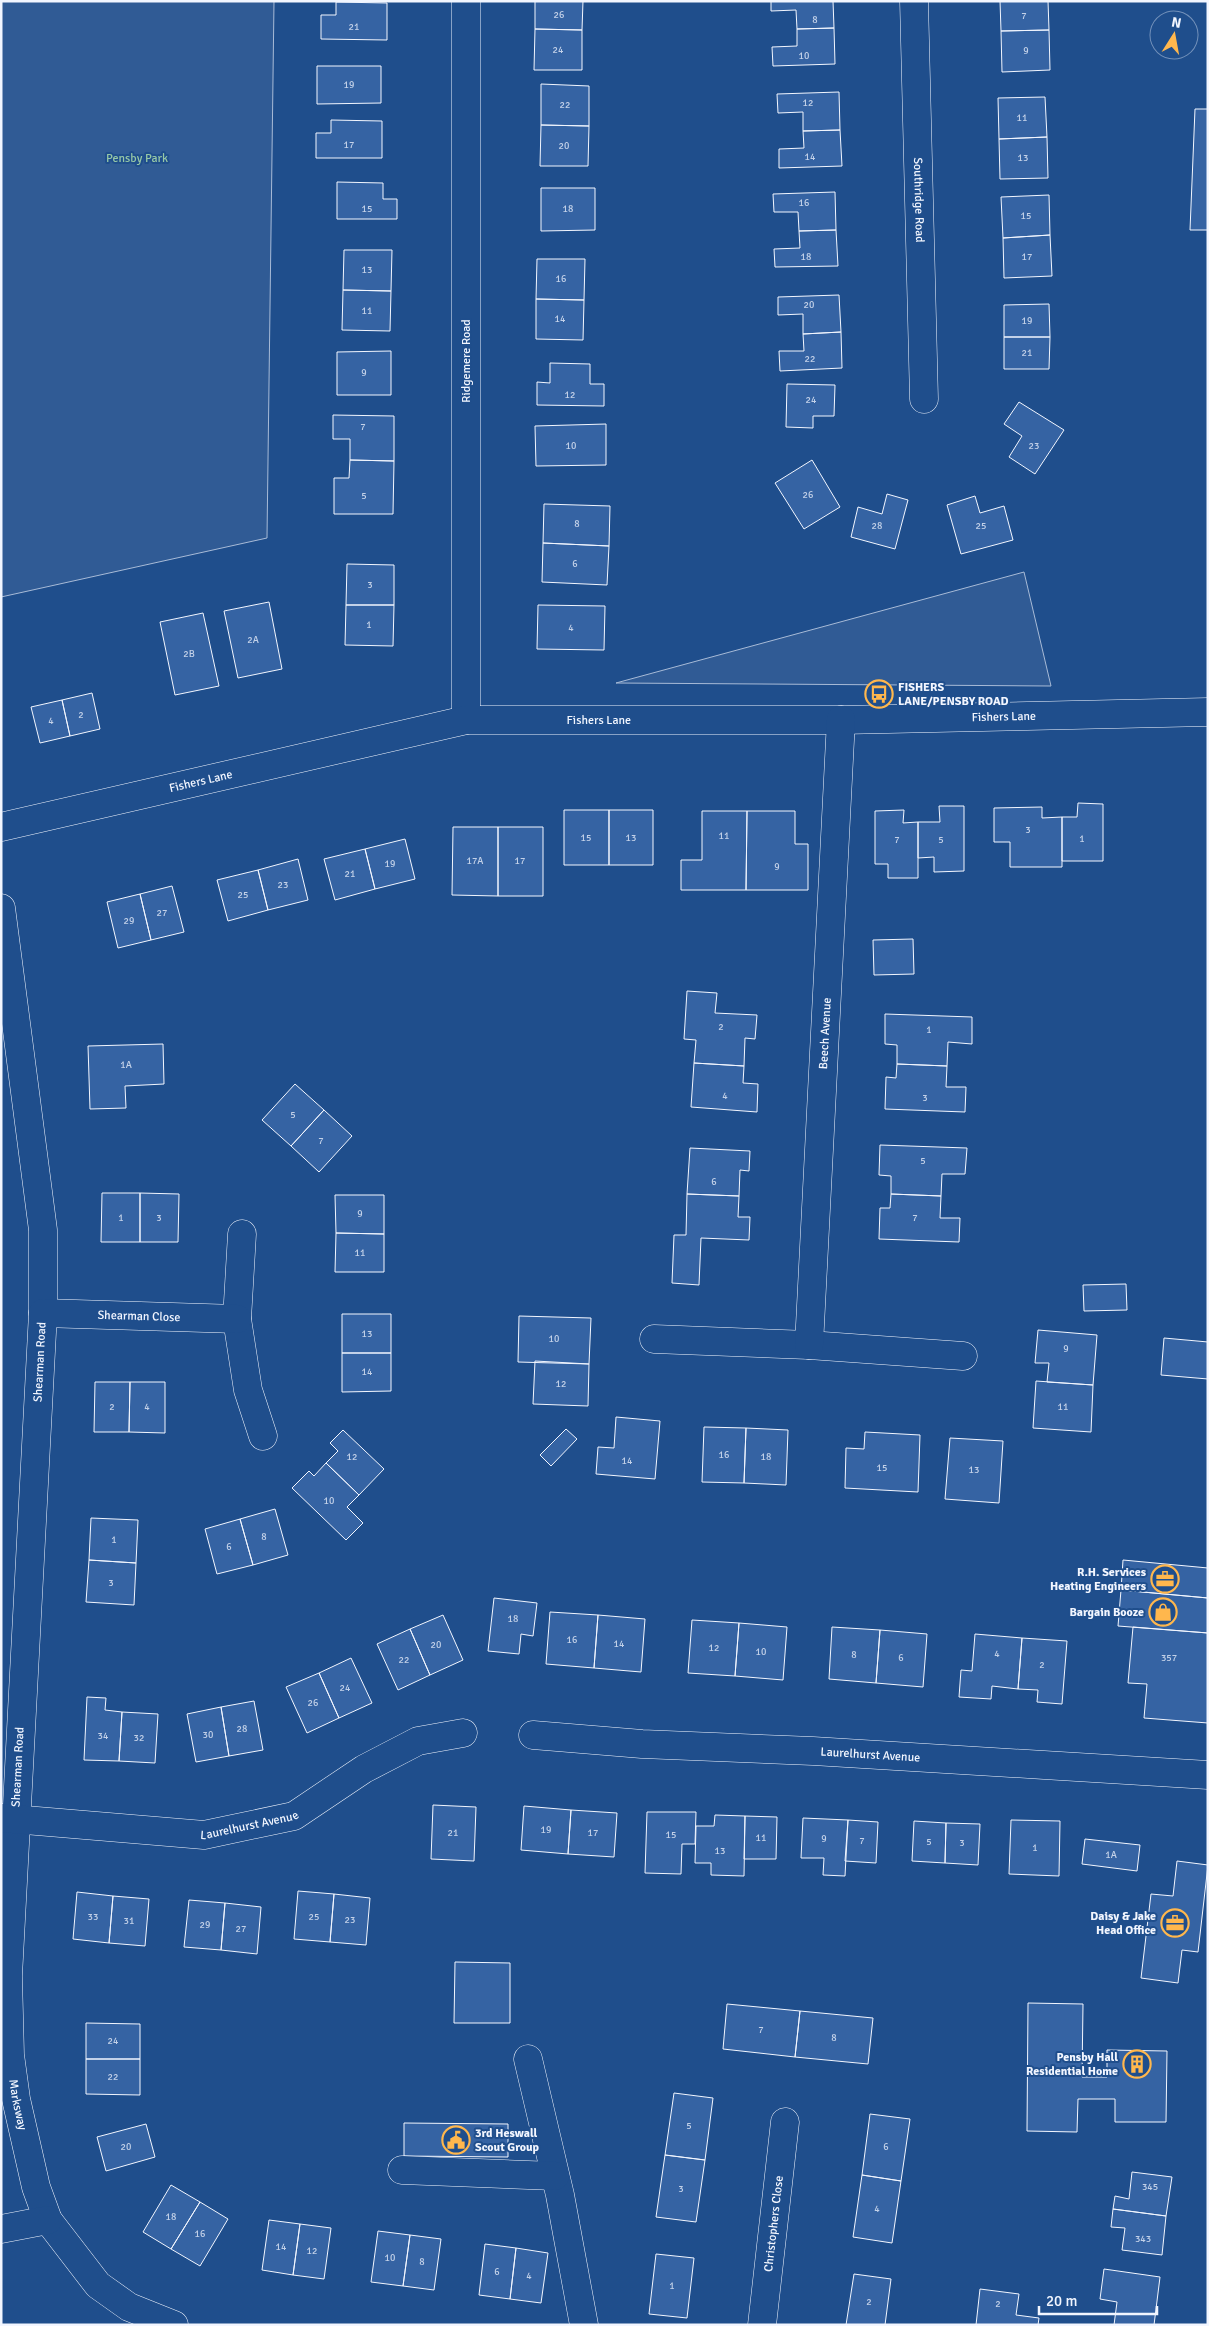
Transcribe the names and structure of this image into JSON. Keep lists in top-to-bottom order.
{
  "streets": {
    "street": [
      "Southridge Road",
      "Ridgemere Road",
      "Fishers Lane",
      "Beech Avenue",
      "Shearman Close",
      "Shearman Road",
      "Laurelhurst Avenue",
      "Marksway",
      "Christophers Close"
    ]
  },
  "crossings": [
    ["Ridgemere Road", "Fishers Lane"],
    ["Fishers Lane", "Beech Avenue"],
    ["Shearman Close", "Shearman Road"],
    ["Shearman Road", "Laurelhurst Avenue"],
    ["Shearman Road", "Marksway"],
    ["Laurelhurst Avenue", "Marksway"]
  ],
  "parks": ["Pensby Park"],
  "places": {
    "bus stop": ["FISHERS LANE/PENSBY ROAD"],
    "office": ["R.H. Services Heating Engineers", "Daisy & Jake Head Office"],
    "shop": ["Bargain Booze"],
    "building": ["Pensby Hall Residential Home"],
    "public building": ["3rd Heswall Scout Group"]
  },
  "house_numbers": [
    "26",
    "7",
    "8",
    "21",
    "24",
    "9",
    "10",
    "19",
    "12",
    "22",
    "11",
    "17",
    "20",
    "14",
    "13",
    "16",
    "15",
    "18",
    "15",
    "18",
    "17",
    "13",
    "16",
    "20",
    "11",
    "14",
    "19",
    "21",
    "22",
    "9",
    "12",
    "24",
    "7",
    "10",
    "23",
    "26",
    "5",
    "8",
    "28",
    "25",
    "6",
    "3",
    "1",
    "4",
    "2A",
    "2B",
    "2",
    "4",
    "3",
    "11",
    "15",
    "13",
    "1",
    "7",
    "5",
    "17A",
    "17",
    "19",
    "9",
    "21",
    "23",
    "25",
    "27",
    "29",
    "2",
    "1",
    "1A",
    "4",
    "3",
    "5",
    "7",
    "5",
    "6",
    "9",
    "1",
    "3",
    "7",
    "11",
    "13",
    "10",
    "9",
    "14",
    "12",
    "2",
    "4",
    "11",
    "16",
    "12",
    "18",
    "14",
    "15",
    "13",
    "10",
    "8",
    "1",
    "6",
    "3",
    "18",
    "16",
    "14",
    "20",
    "12",
    "10",
    "4",
    "8",
    "6",
    "357",
    "22",
    "2",
    "24",
    "26",
    "28",
    "30",
    "34",
    "32",
    "19",
    "21",
    "17",
    "15",
    "11",
    "9",
    "7",
    "5",
    "3",
    "1",
    "13",
    "1A",
    "33",
    "25",
    "23",
    "31",
    "29",
    "27",
    "7",
    "8",
    "24",
    "22",
    "5",
    "20",
    "6",
    "345",
    "3",
    "4",
    "18",
    "16",
    "343",
    "14",
    "12",
    "10",
    "8",
    "6",
    "4",
    "1",
    "2",
    "2"
  ],
  "scale_bar": "20 m",
  "north": "top"
}
